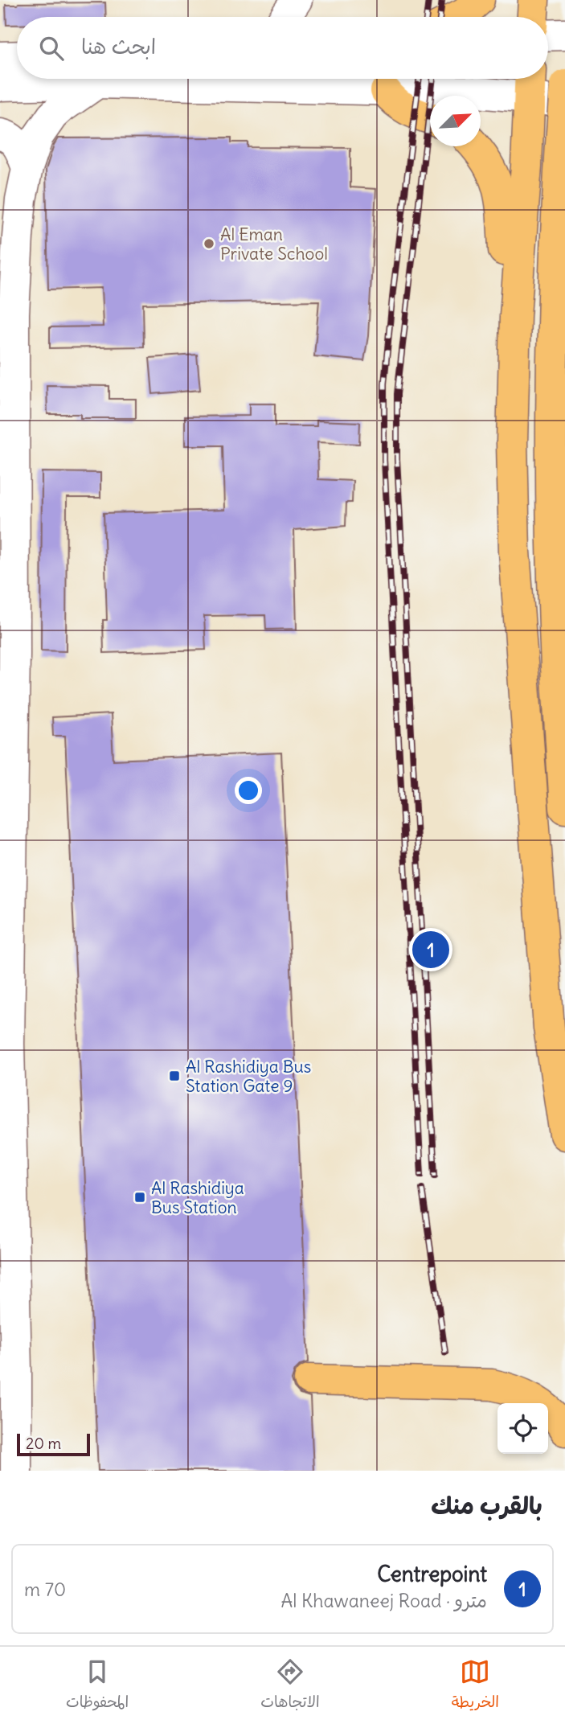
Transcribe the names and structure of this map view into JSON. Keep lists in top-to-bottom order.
{
  "places": {
    "other": ["Al Eman Private School"],
    "transit": ["Al Rashidiya Bus Station Gate 9", "Al Rashidiya Bus Station"]
  },
  "scale_bar": "20 m",
  "north": "top right",
  "page": {
    "search": "ابحث هنا",
    "pins": "1",
    "scale": "20 m",
    "heading": "بالقرب منك",
    "list": [
      {
        "mark": "1",
        "name": "Centrepoint",
        "note": "مترو · Al Khawaneej Road",
        "value": "70 m"
      }
    ],
    "nav": ["الخريطة", "الاتجاهات", "المحفوظات"]
  }
}
